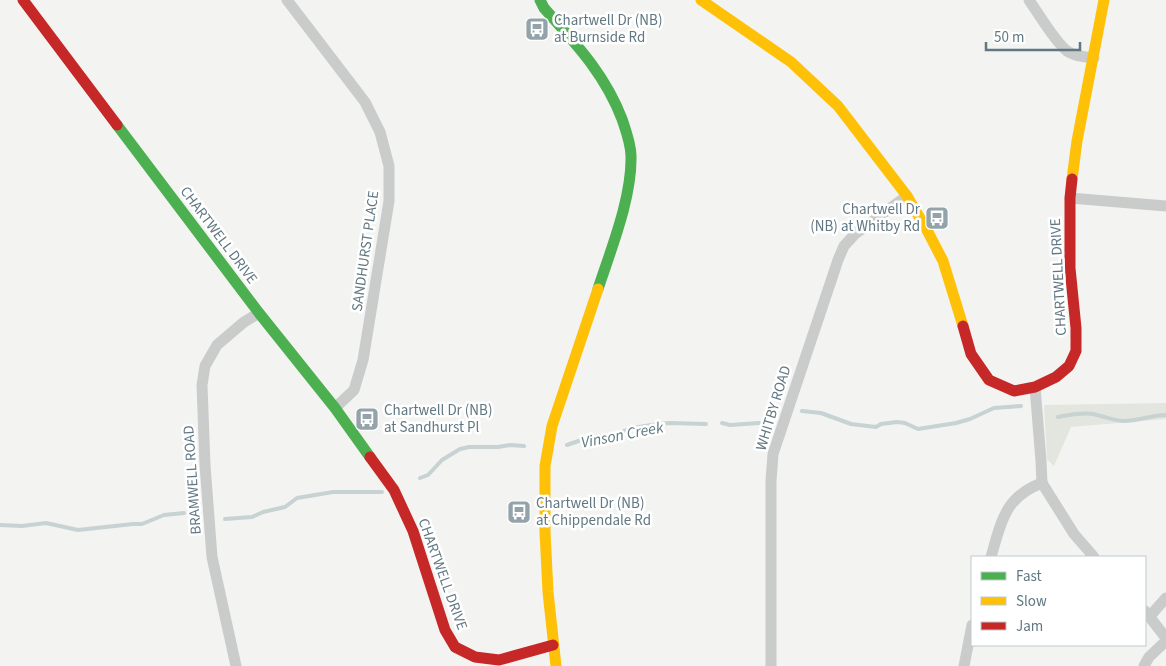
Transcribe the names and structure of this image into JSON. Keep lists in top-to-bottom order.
{
  "streets": {
    "street": [
      "CHARTWELL DRIVE",
      "SANDHURST PLACE",
      "WHITBY ROAD",
      "BRAMWELL ROAD"
    ]
  },
  "crossings": [
    ["CHARTWELL DRIVE", "SANDHURST PLACE"],
    ["CHARTWELL DRIVE", "WHITBY ROAD"],
    ["CHARTWELL DRIVE", "BRAMWELL ROAD"]
  ],
  "water": ["Vinson Creek"],
  "places": {
    "bus stop": [
      "Chartwell Dr (NB) at Burnside Rd",
      "Chartwell Dr (NB) at Whitby Rd",
      "Chartwell Dr (NB) at Sandhurst Pl",
      "Chartwell Dr (NB) at Chippendale Rd"
    ]
  },
  "legend": ["Fast", "Slow", "Jam"],
  "scale_bar": "50 m"
}
